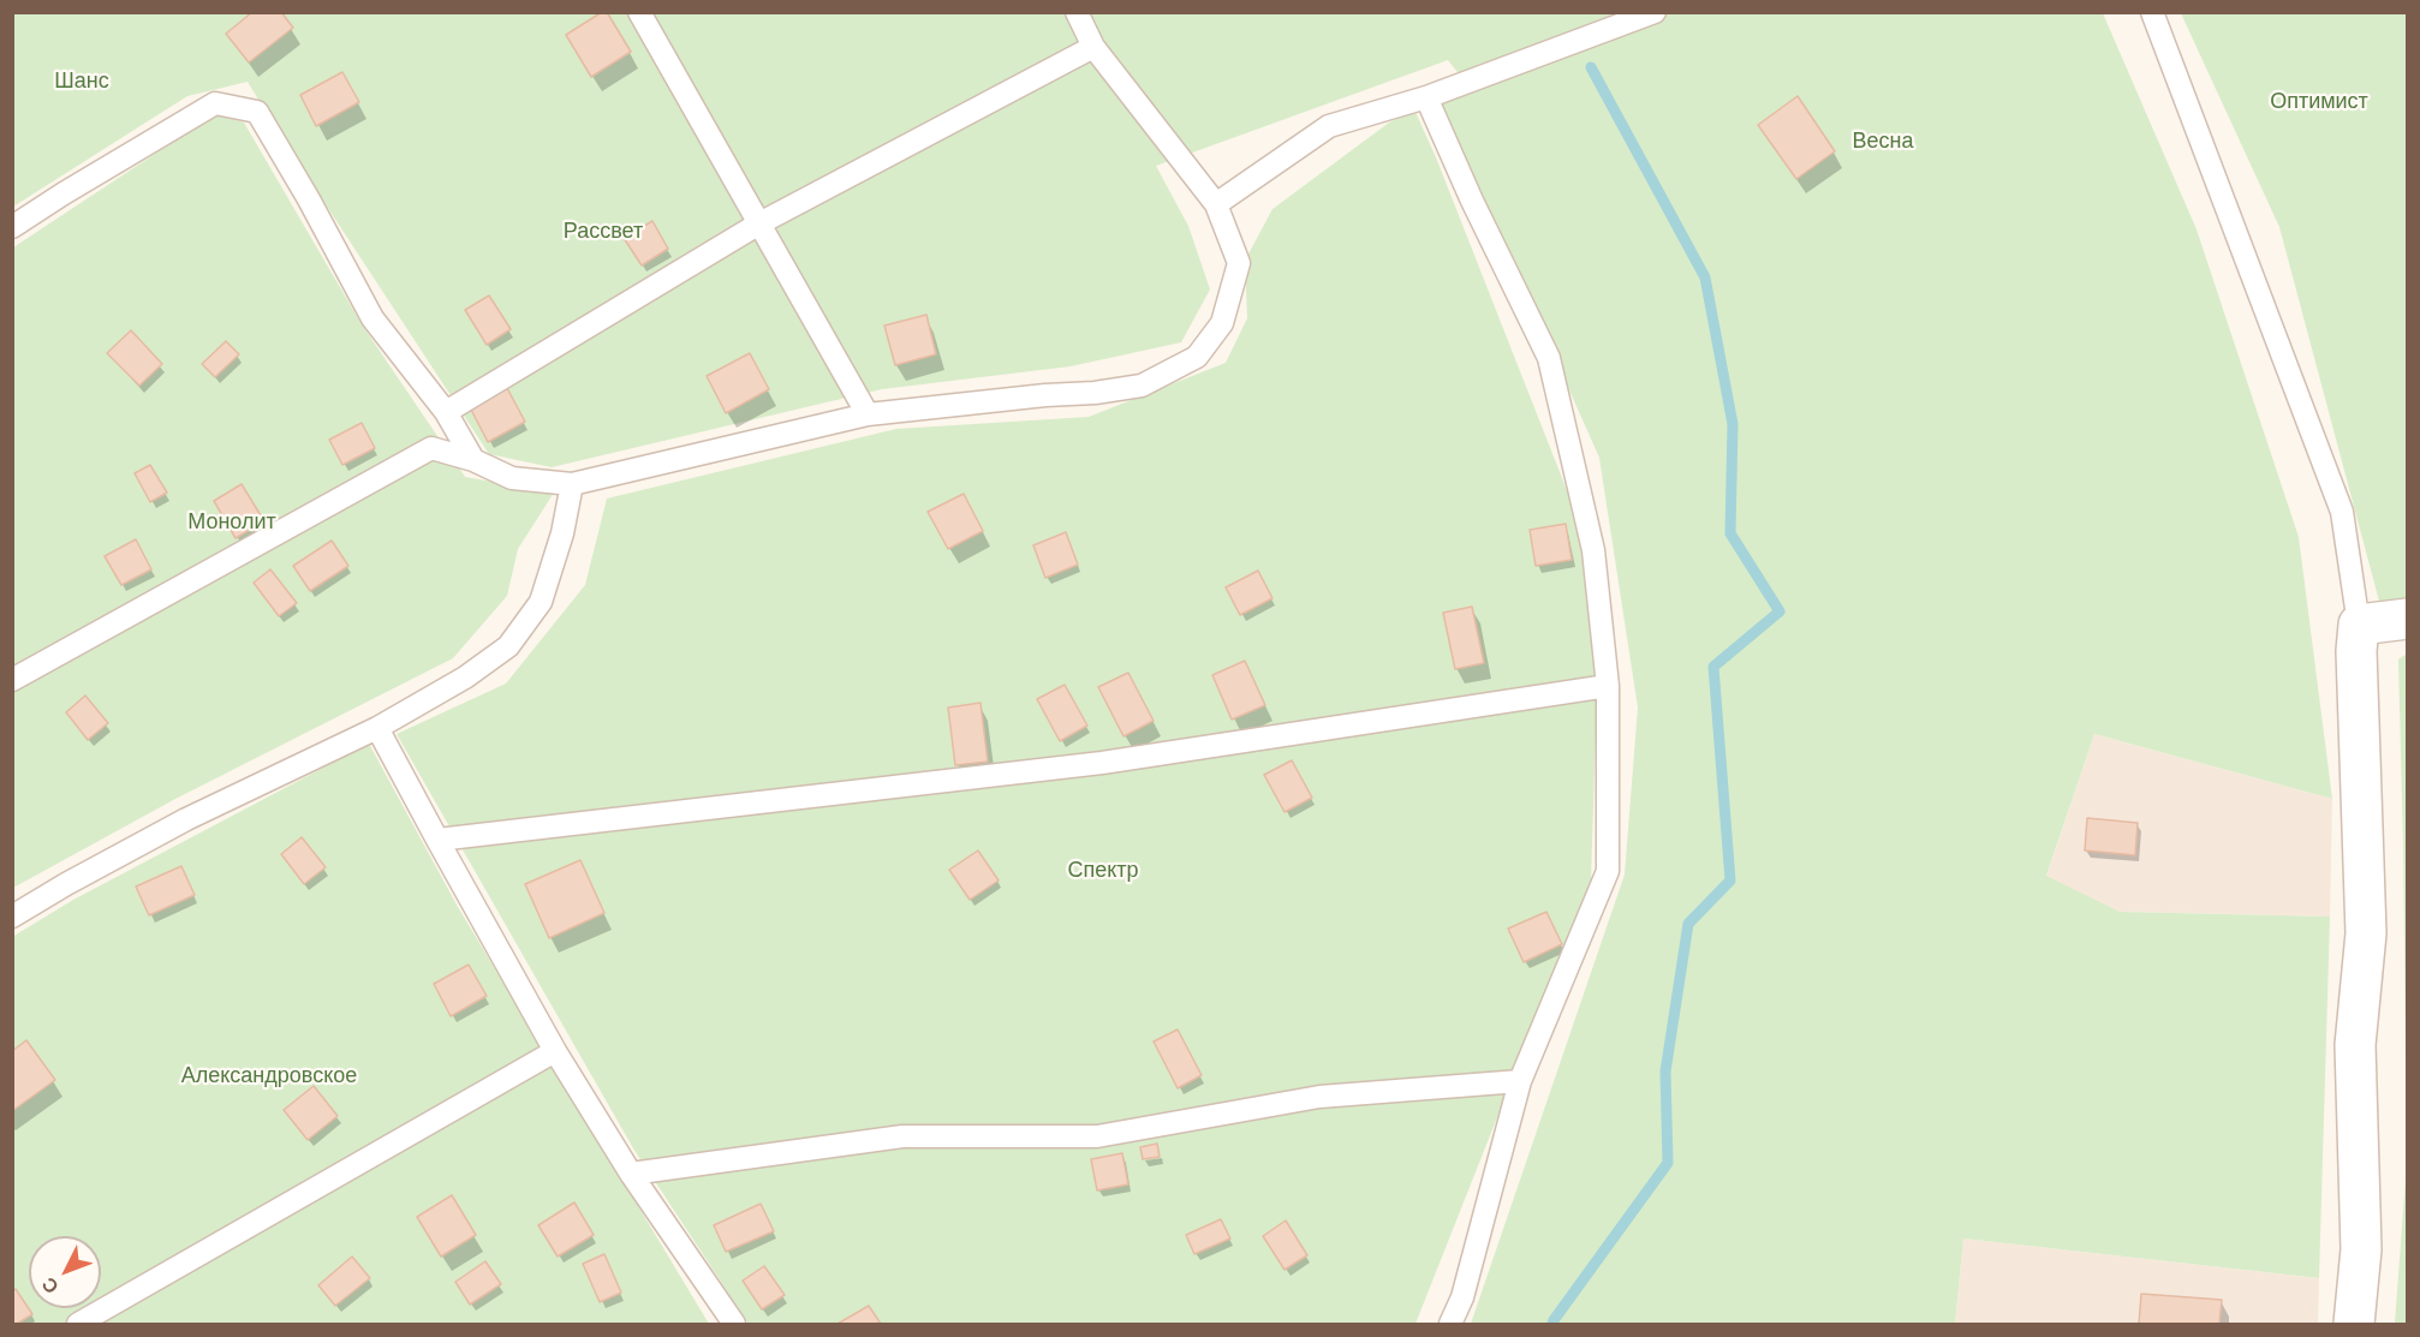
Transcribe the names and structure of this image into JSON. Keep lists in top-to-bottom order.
{
  "parks": [
    "Шанс",
    "Оптимист",
    "Весна",
    "Рассвет",
    "Монолит",
    "Спектр",
    "Александровское"
  ],
  "north": "bottom left"
}
